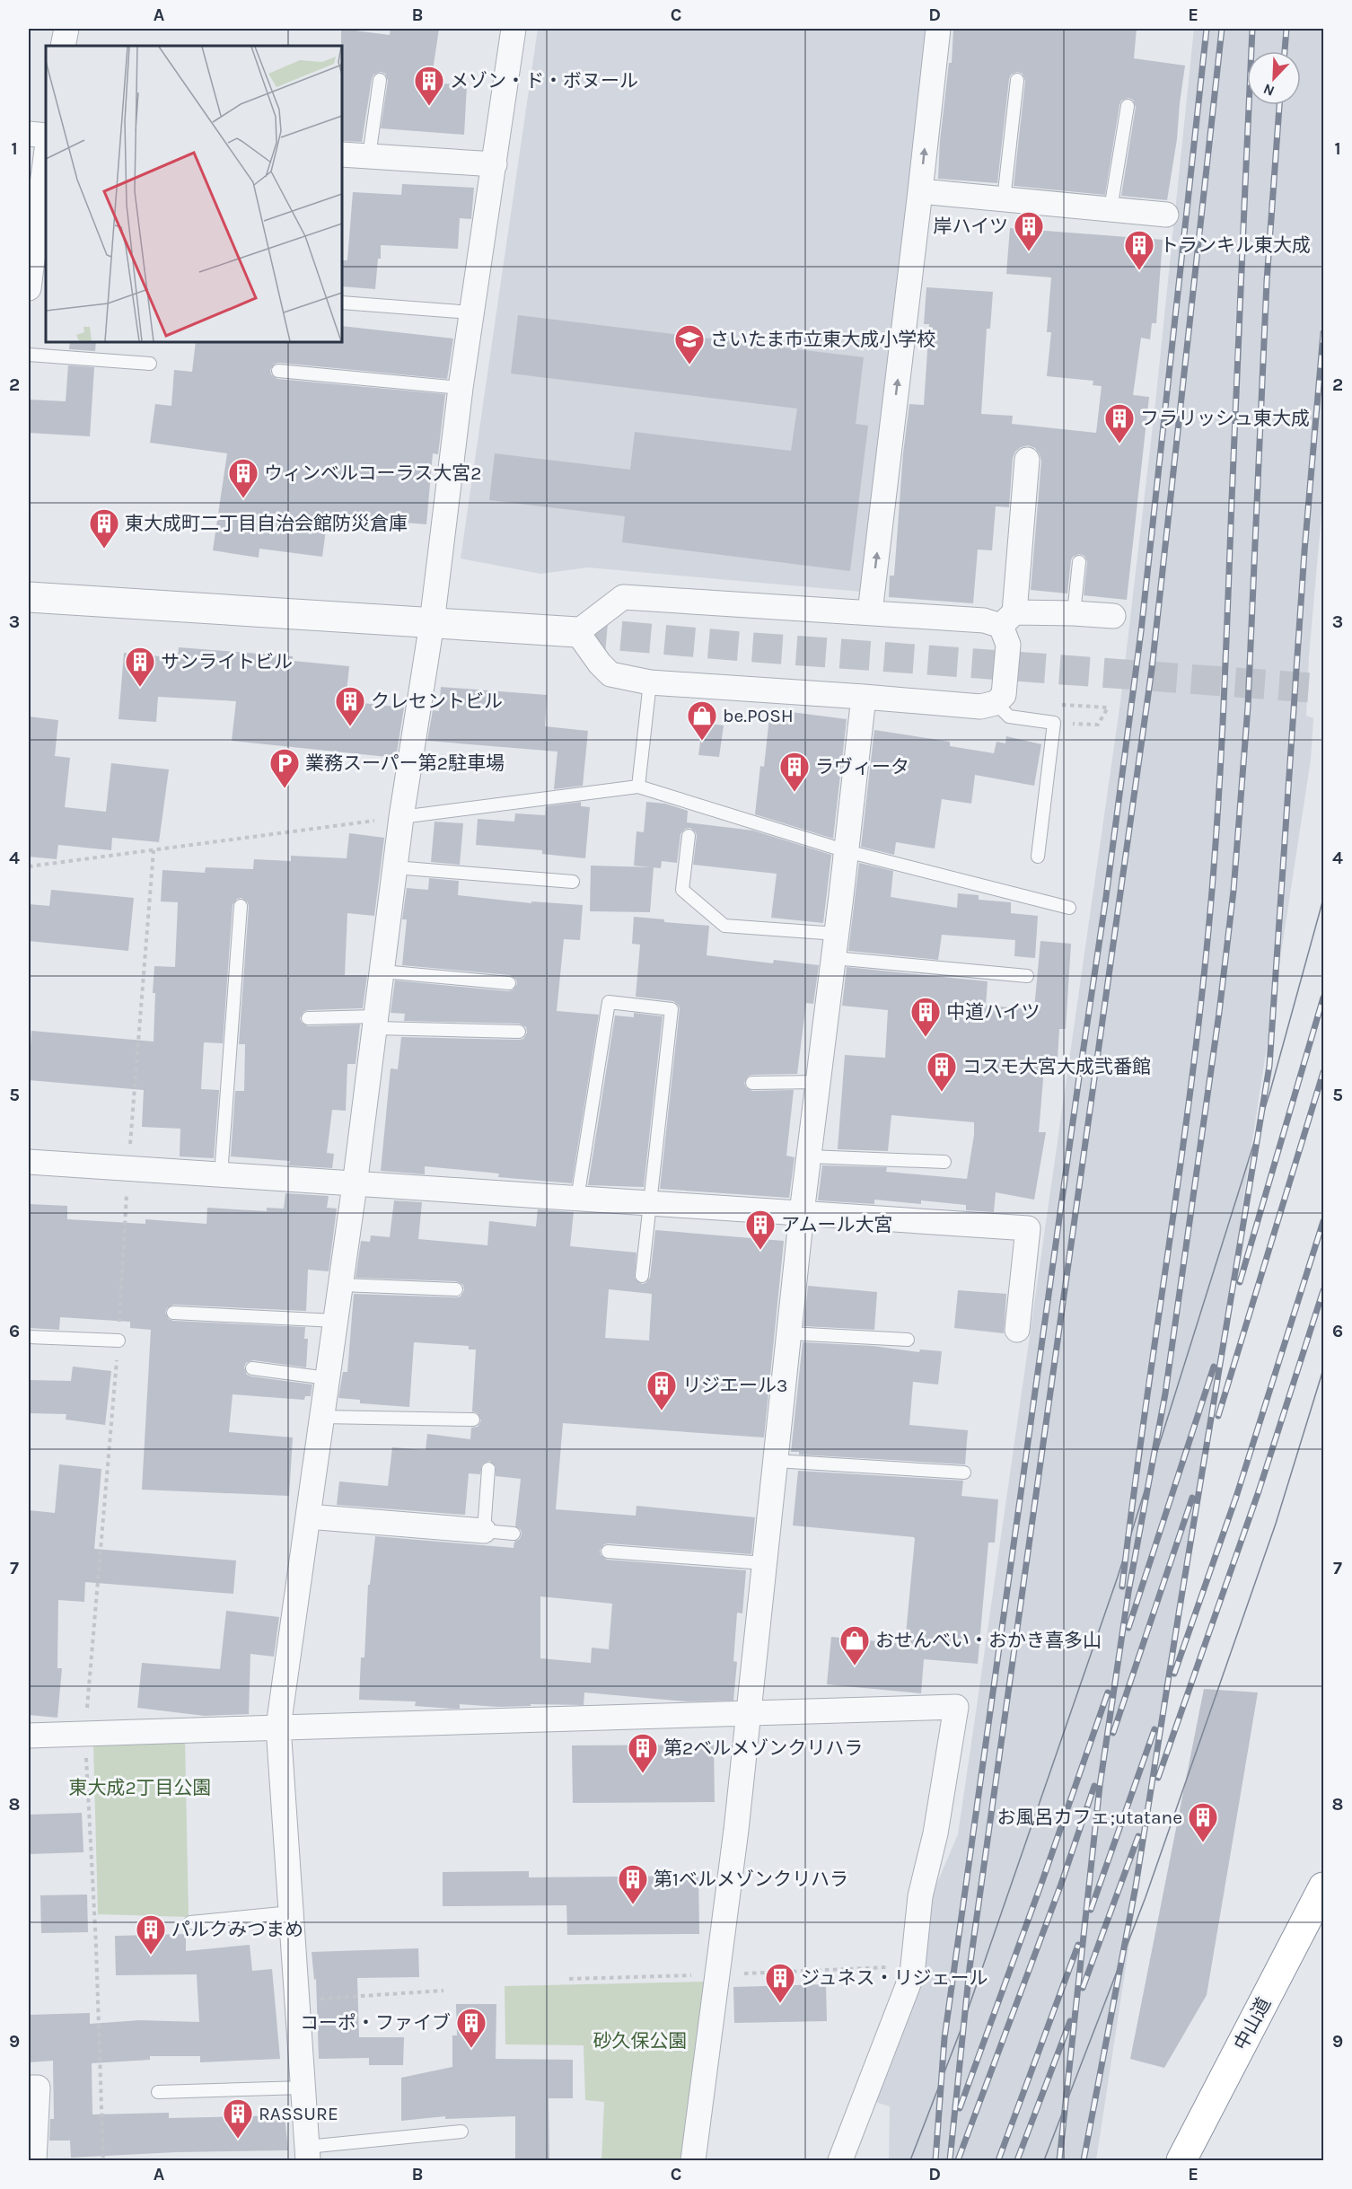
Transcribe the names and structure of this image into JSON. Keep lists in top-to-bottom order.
{
  "streets": {
    "highway": ["中山道"]
  },
  "parks": ["東大成2丁目公園", "砂久保公園"],
  "places": {
    "building": [
      "メゾン・ド・ボヌール",
      "岸ハイツ",
      "トランキル東大成",
      "フラリッシュ東大成",
      "ウィンベルコーラス大宮2",
      "東大成町二丁目自治会館防災倉庫",
      "サンライトビル",
      "クレセントビル",
      "ラヴィータ",
      "中道ハイツ",
      "コスモ大宮大成弐番館",
      "アムール大宮",
      "リジエール3",
      "第2ベルメゾンクリハラ",
      "お風呂カフェ;utatane",
      "第1ベルメゾンクリハラ",
      "パルクみつまめ",
      "ジュネス・リジェール",
      "コーポ・ファイブ",
      "RASSURE"
    ],
    "school or university": ["さいたま市立東大成小学校"],
    "shop": ["be.POSH", "おせんべい・おかき喜多山"],
    "parking": ["業務スーパー第2駐車場"]
  },
  "north": "bottom left",
  "grid": {
    "columns": [
      "A",
      "B",
      "C",
      "D",
      "E"
    ],
    "rows": [
      "1",
      "2",
      "3",
      "4",
      "5",
      "6",
      "7",
      "8",
      "9"
    ]
  }
}
